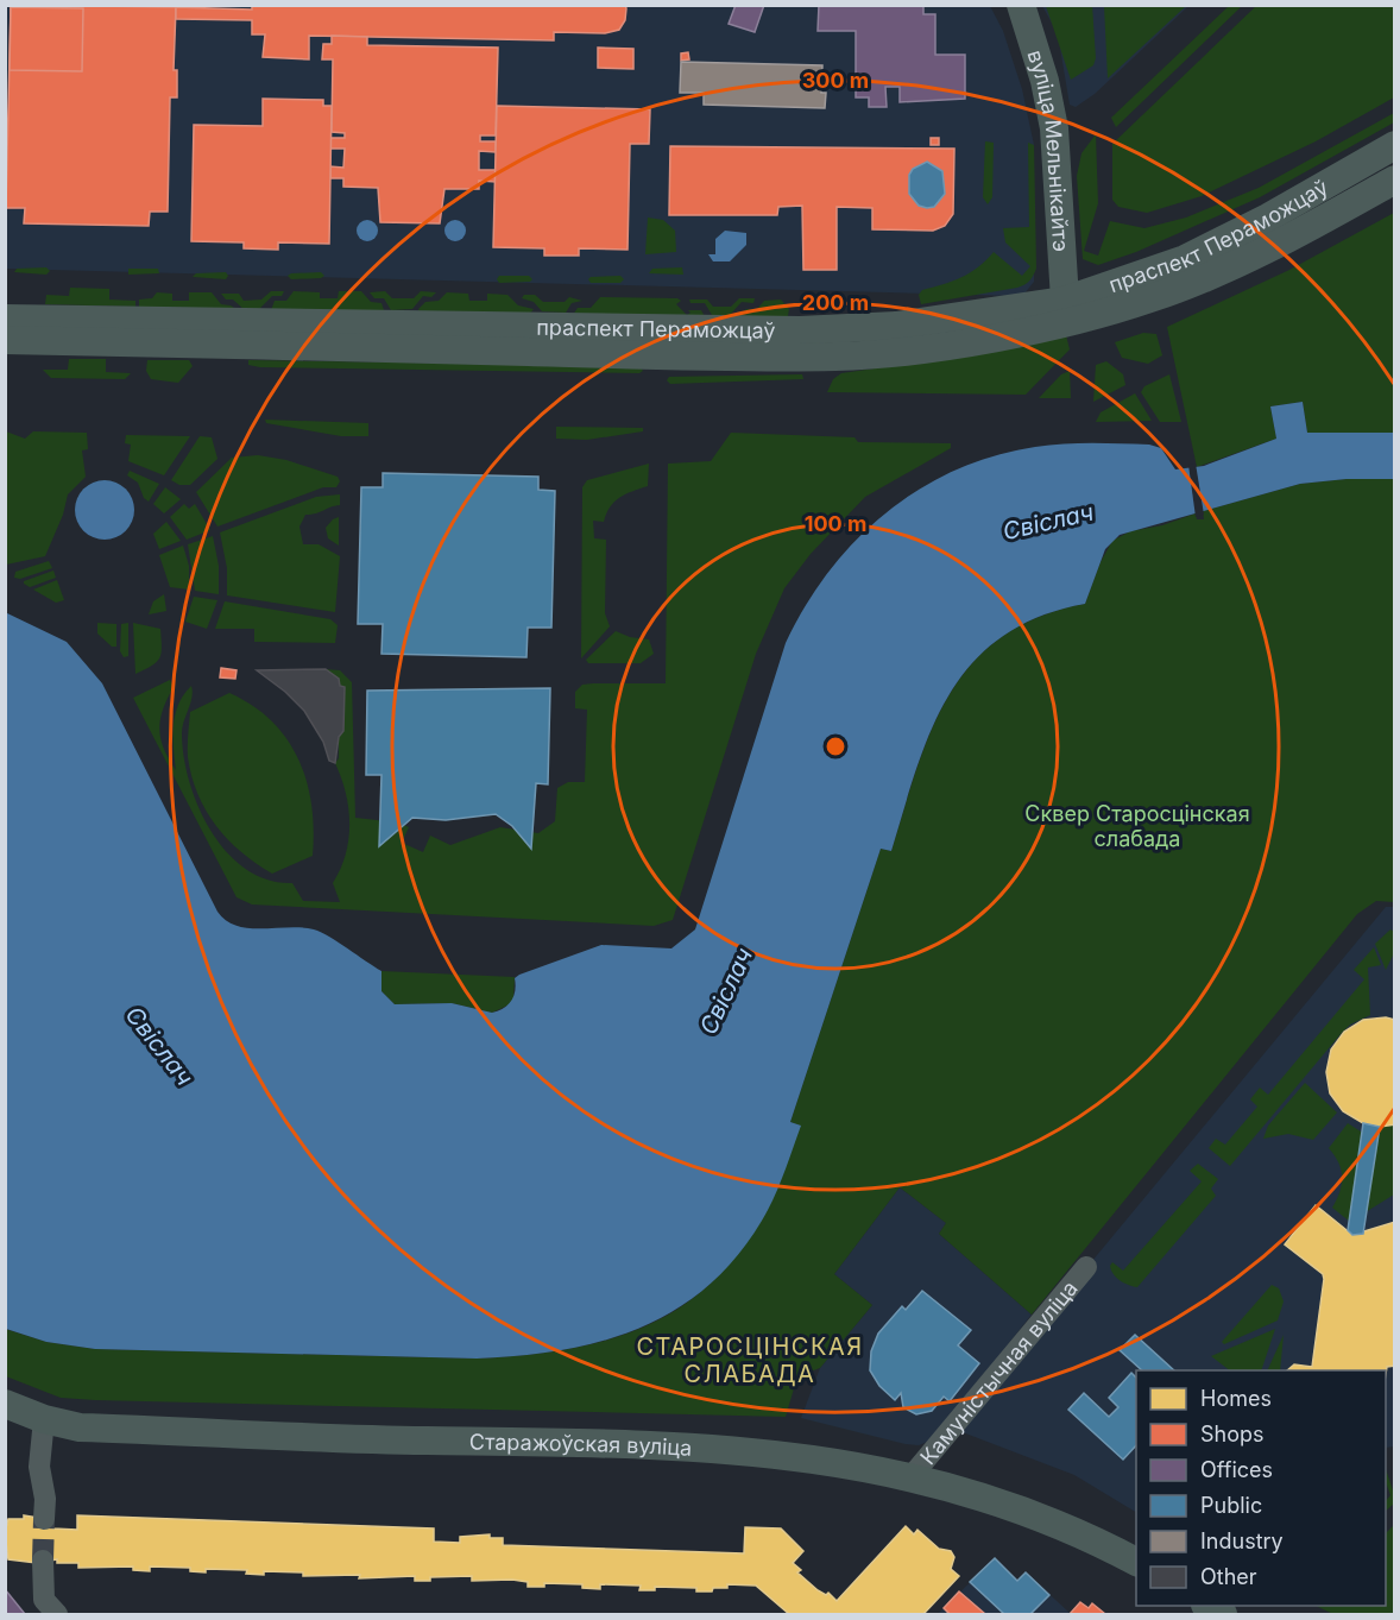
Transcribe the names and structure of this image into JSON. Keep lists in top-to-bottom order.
{
  "streets": {
    "main road": ["вуліца Мельнікайтэ", "праспект Пераможцаў", "Старажоўская вуліца"],
    "street": ["Камуністычная вуліца"]
  },
  "crossings": [
    ["вуліца Мельнікайтэ", "праспект Пераможцаў"],
    ["Камуністычная вуліца", "Старажоўская вуліца"]
  ],
  "districts": ["СТАРОСЦІНСКАЯ СЛАБАДА"],
  "water": ["Свіслач"],
  "parks": ["Сквер Старосцінская слабада"],
  "legend": [
    "Homes",
    "Shops",
    "Offices",
    "Public",
    "Industry",
    "Other"
  ],
  "rings": ["300 m", "200 m", "100 m"]
}
